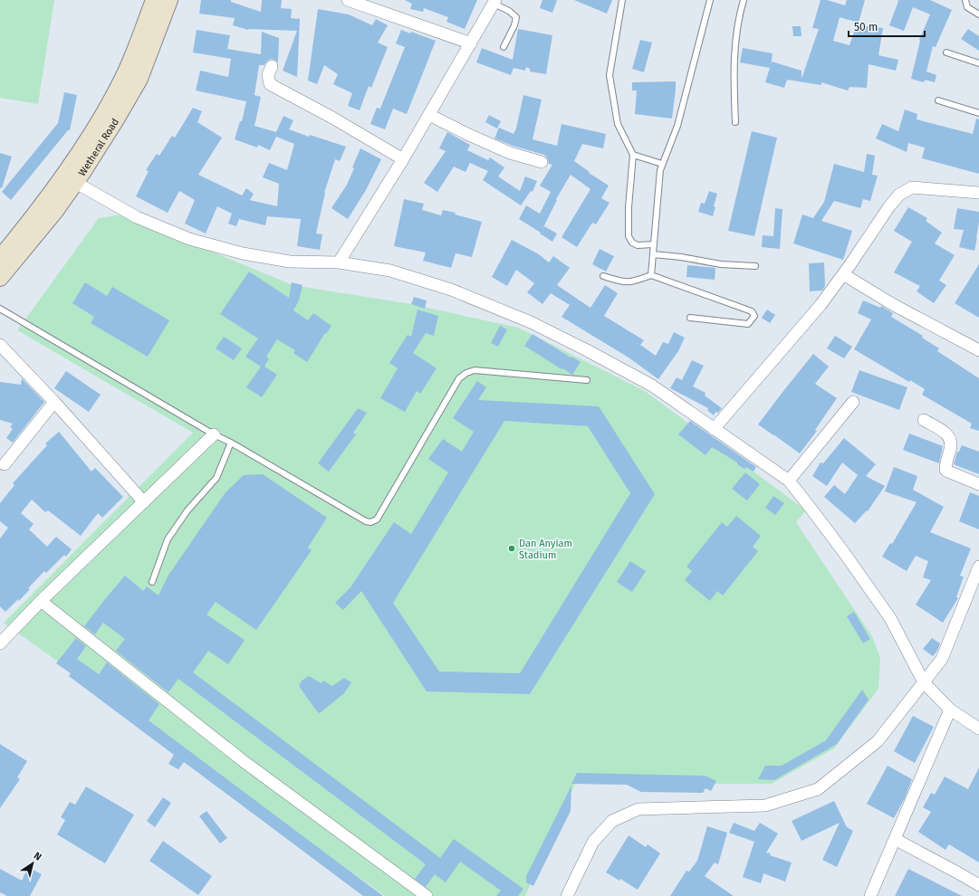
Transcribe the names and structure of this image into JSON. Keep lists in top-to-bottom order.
{
  "streets": {
    "main road": ["Wetheral Road"]
  },
  "places": ["Dan Anyiam Stadium"],
  "scale_bar": "50 m",
  "north": "top right"
}
